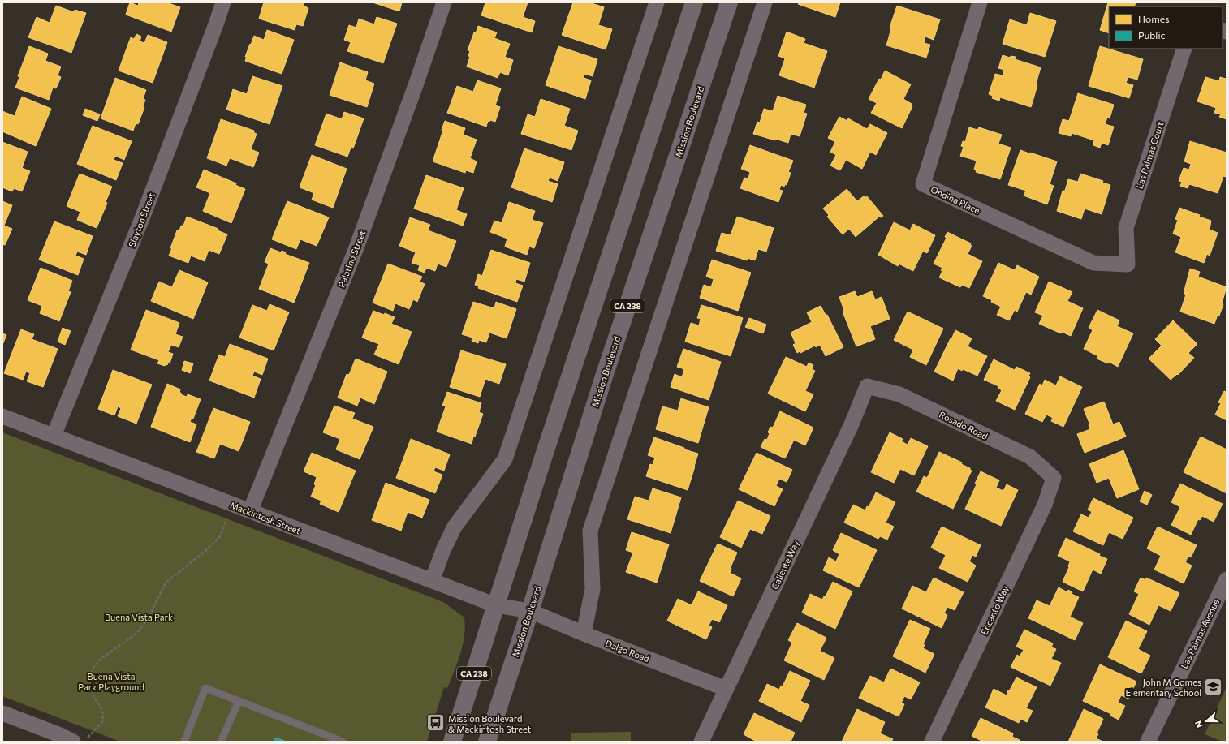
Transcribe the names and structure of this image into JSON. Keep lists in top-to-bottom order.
{
  "streets": {
    "main road": ["Mission Boulevard", "CA 238"],
    "street": [
      "Las Palmas Court",
      "Ondina Place",
      "Slayton Street",
      "Palatino Street",
      "Rosado Road",
      "Mackintosh Street",
      "Caliente Way",
      "Encanto Way",
      "Las Palmas Avenue",
      "Dalgo Road"
    ]
  },
  "crossings": [
    ["Mission Boulevard", "Mackintosh Street"],
    ["Mission Boulevard", "Dalgo Road"],
    ["Las Palmas Court", "Ondina Place"],
    ["Slayton Street", "Mackintosh Street"],
    ["Palatino Street", "Mackintosh Street"],
    ["CA 238", "Mackintosh Street"],
    ["Rosado Road", "Caliente Way"],
    ["Rosado Road", "Encanto Way"],
    ["Mackintosh Street", "Dalgo Road"],
    ["Caliente Way", "Dalgo Road"]
  ],
  "parks": ["Buena Vista Park", "Buena Vista Park Playground"],
  "places": {
    "school or university": ["John M Gomes Elementary School"],
    "bus stop": ["Mission Boulevard & Mackintosh Street"]
  },
  "legend": ["Homes", "Public"],
  "north": "left"
}
